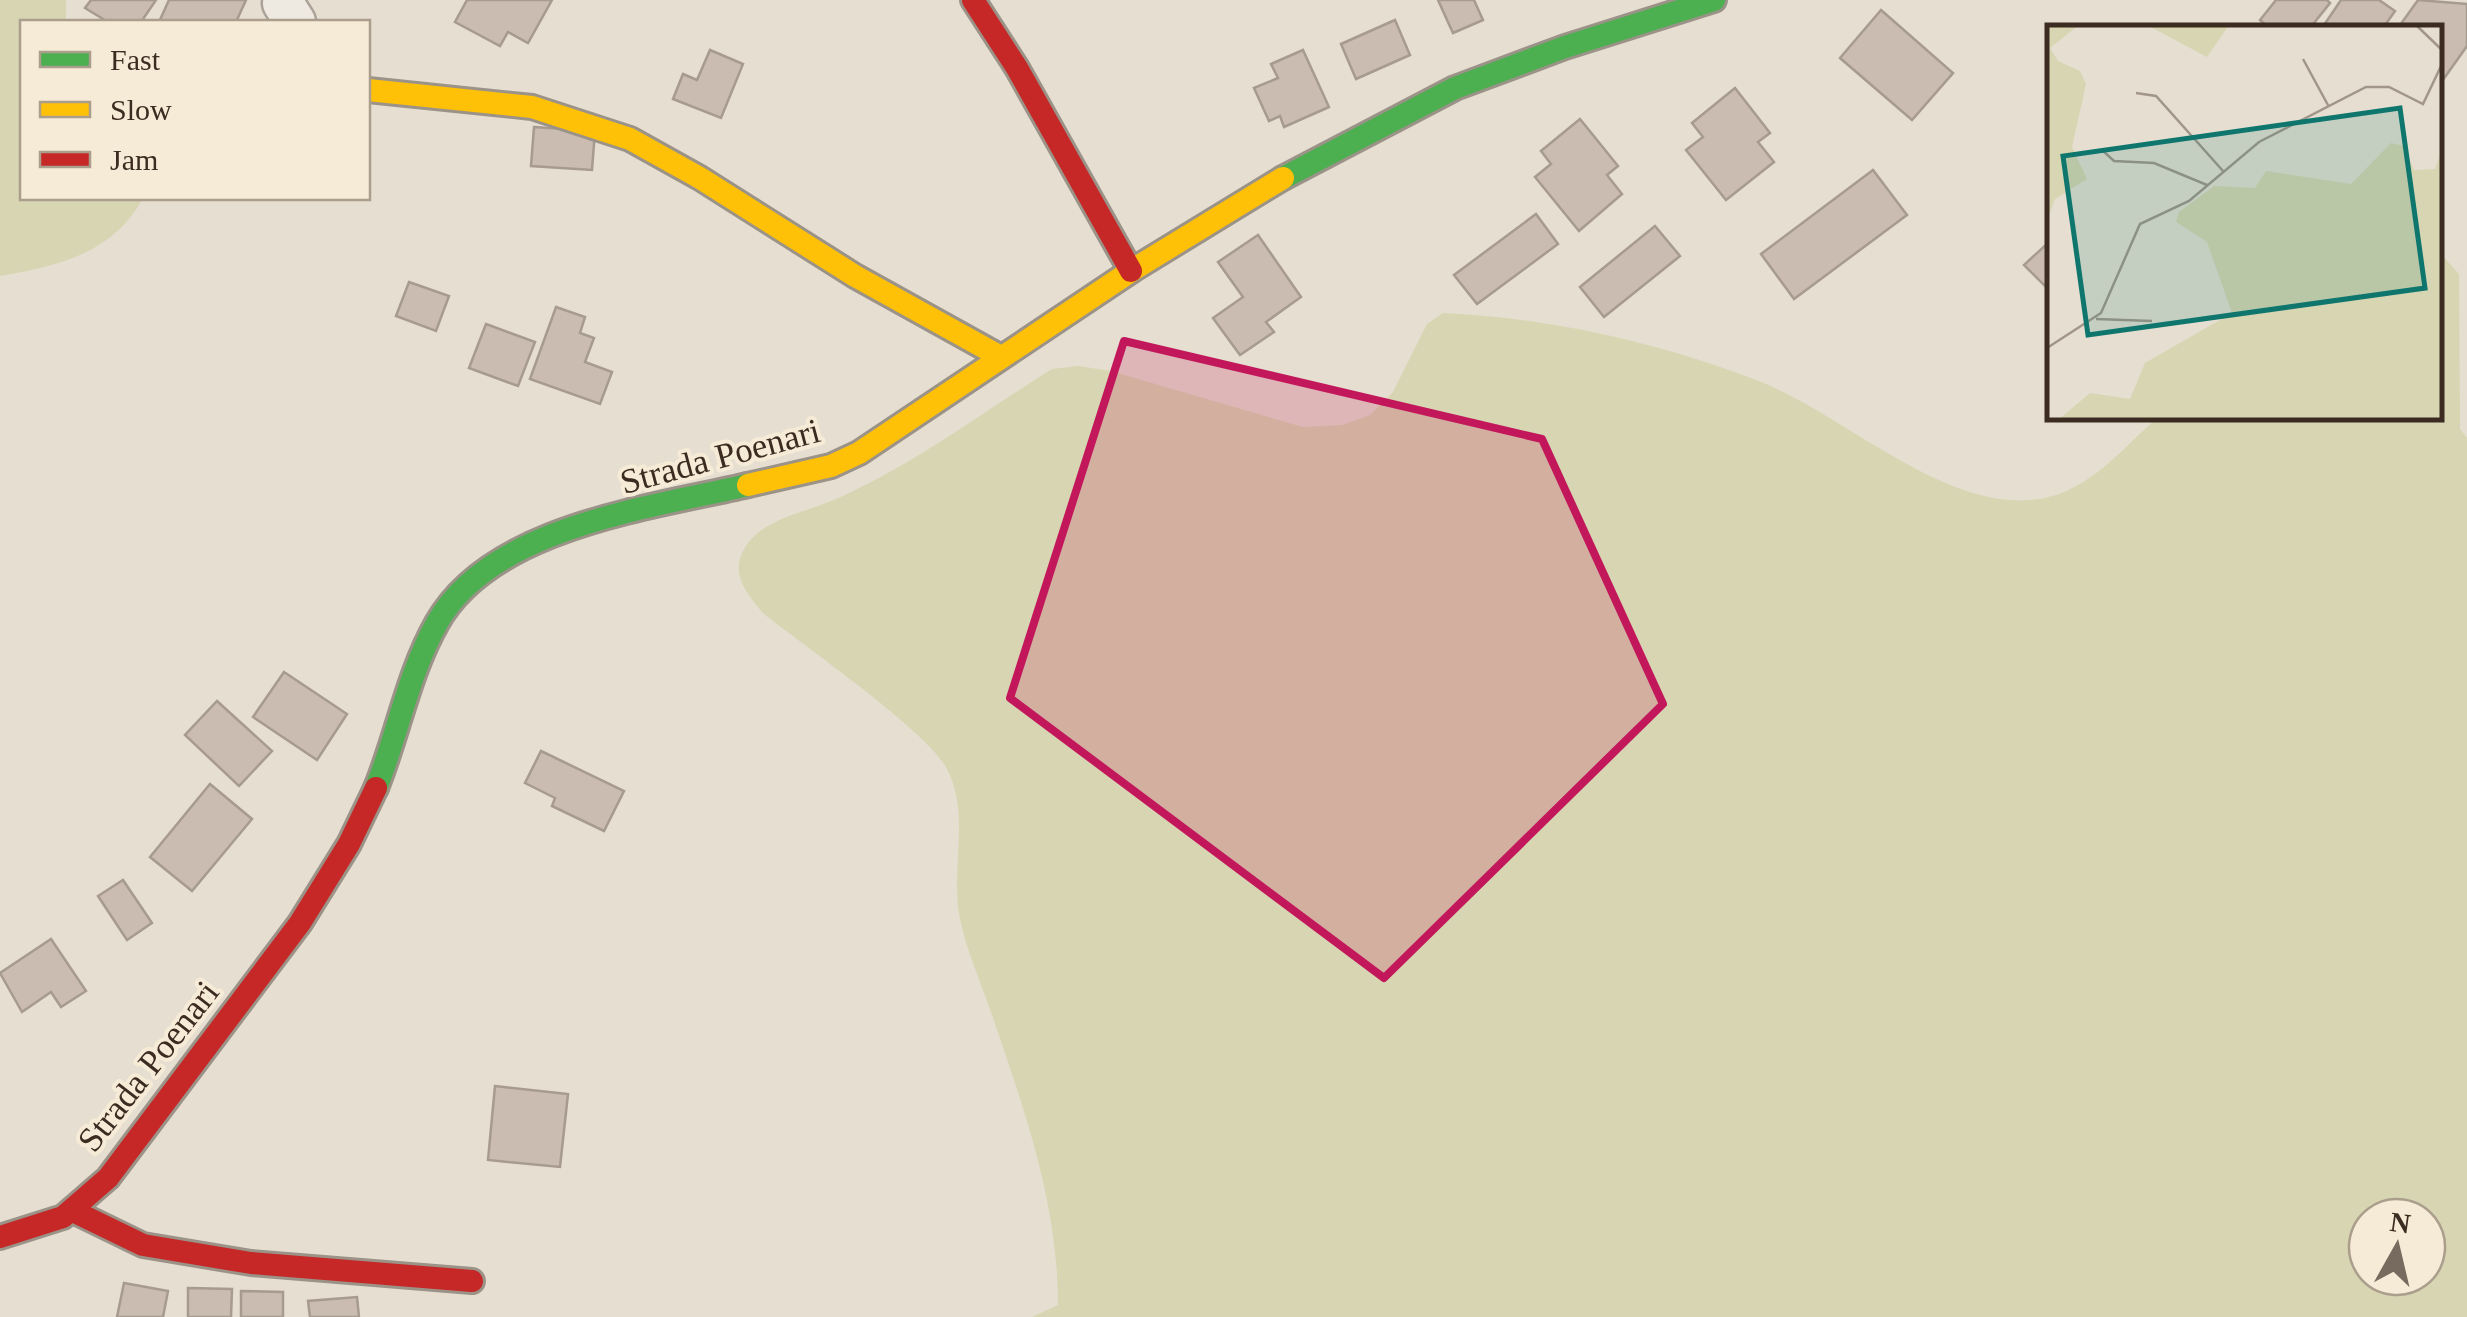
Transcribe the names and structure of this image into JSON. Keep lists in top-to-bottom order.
{
  "streets": {
    "street": ["Strada Poenari"]
  },
  "legend": ["Fast", "Slow", "Jam"],
  "north": "top"
}
